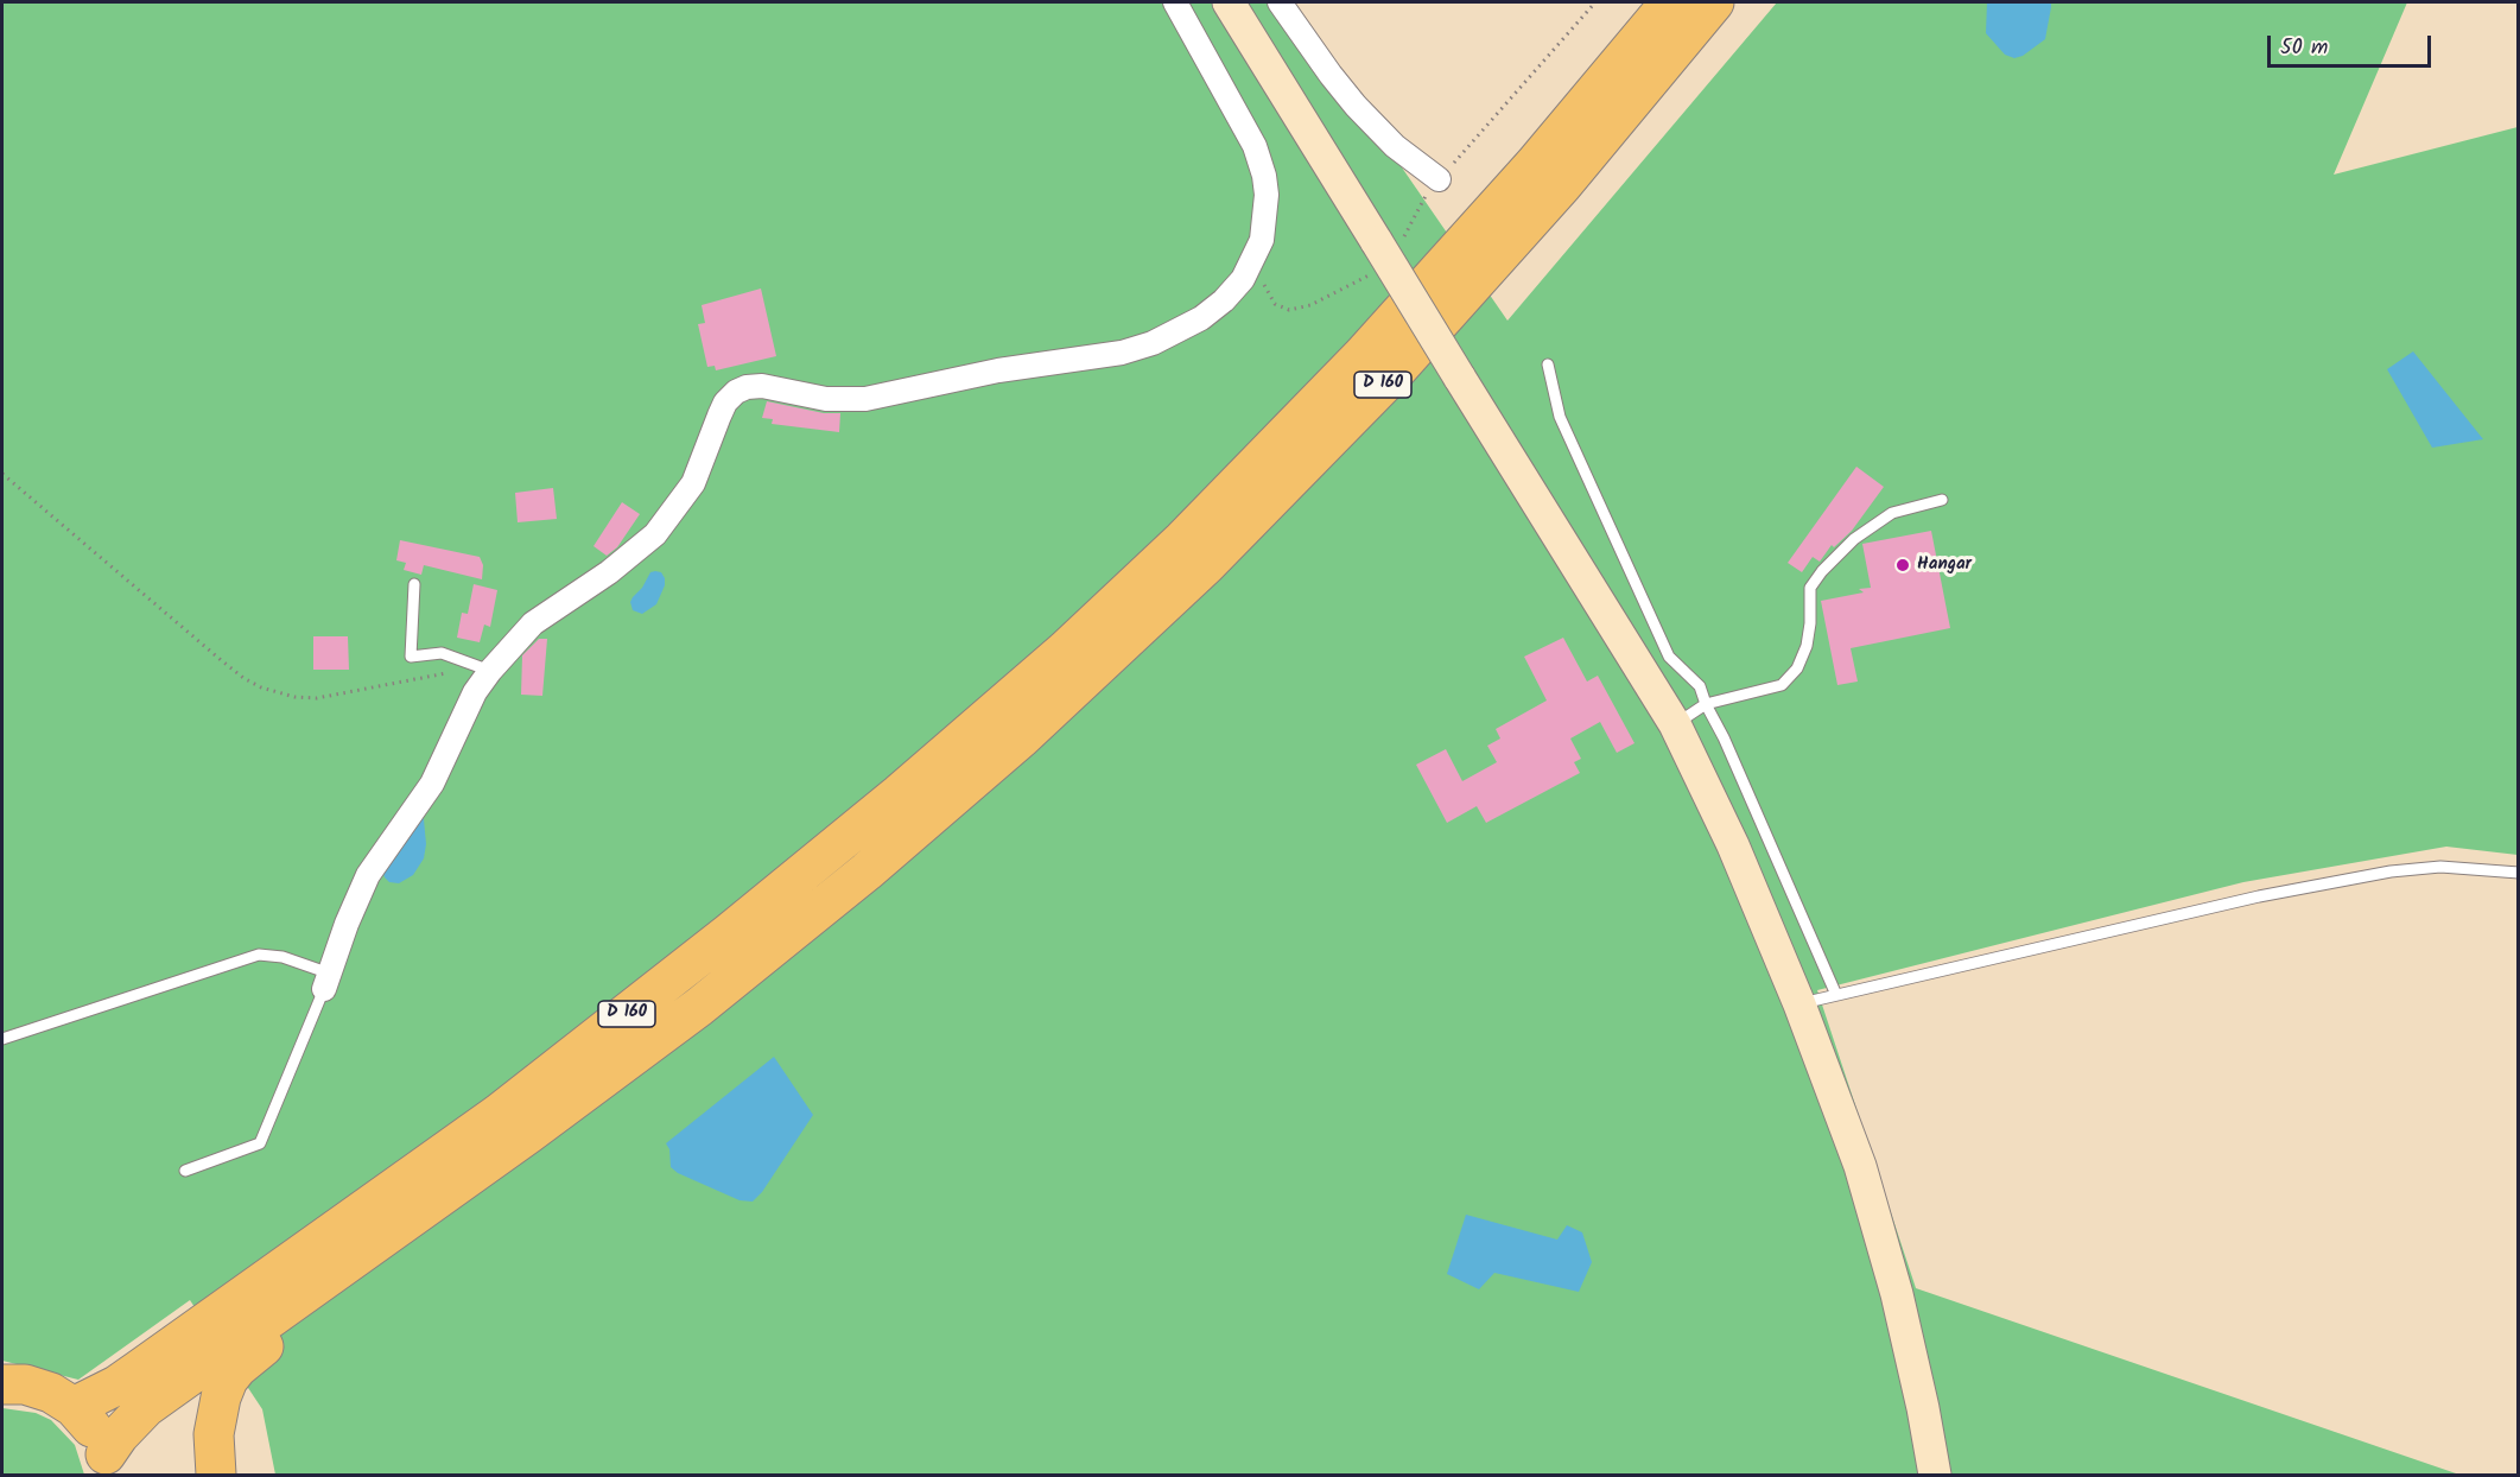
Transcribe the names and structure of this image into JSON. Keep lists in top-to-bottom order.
{
  "streets": {
    "highway": ["D 160"]
  },
  "places": ["Hangar"],
  "scale_bar": "50 m"
}
